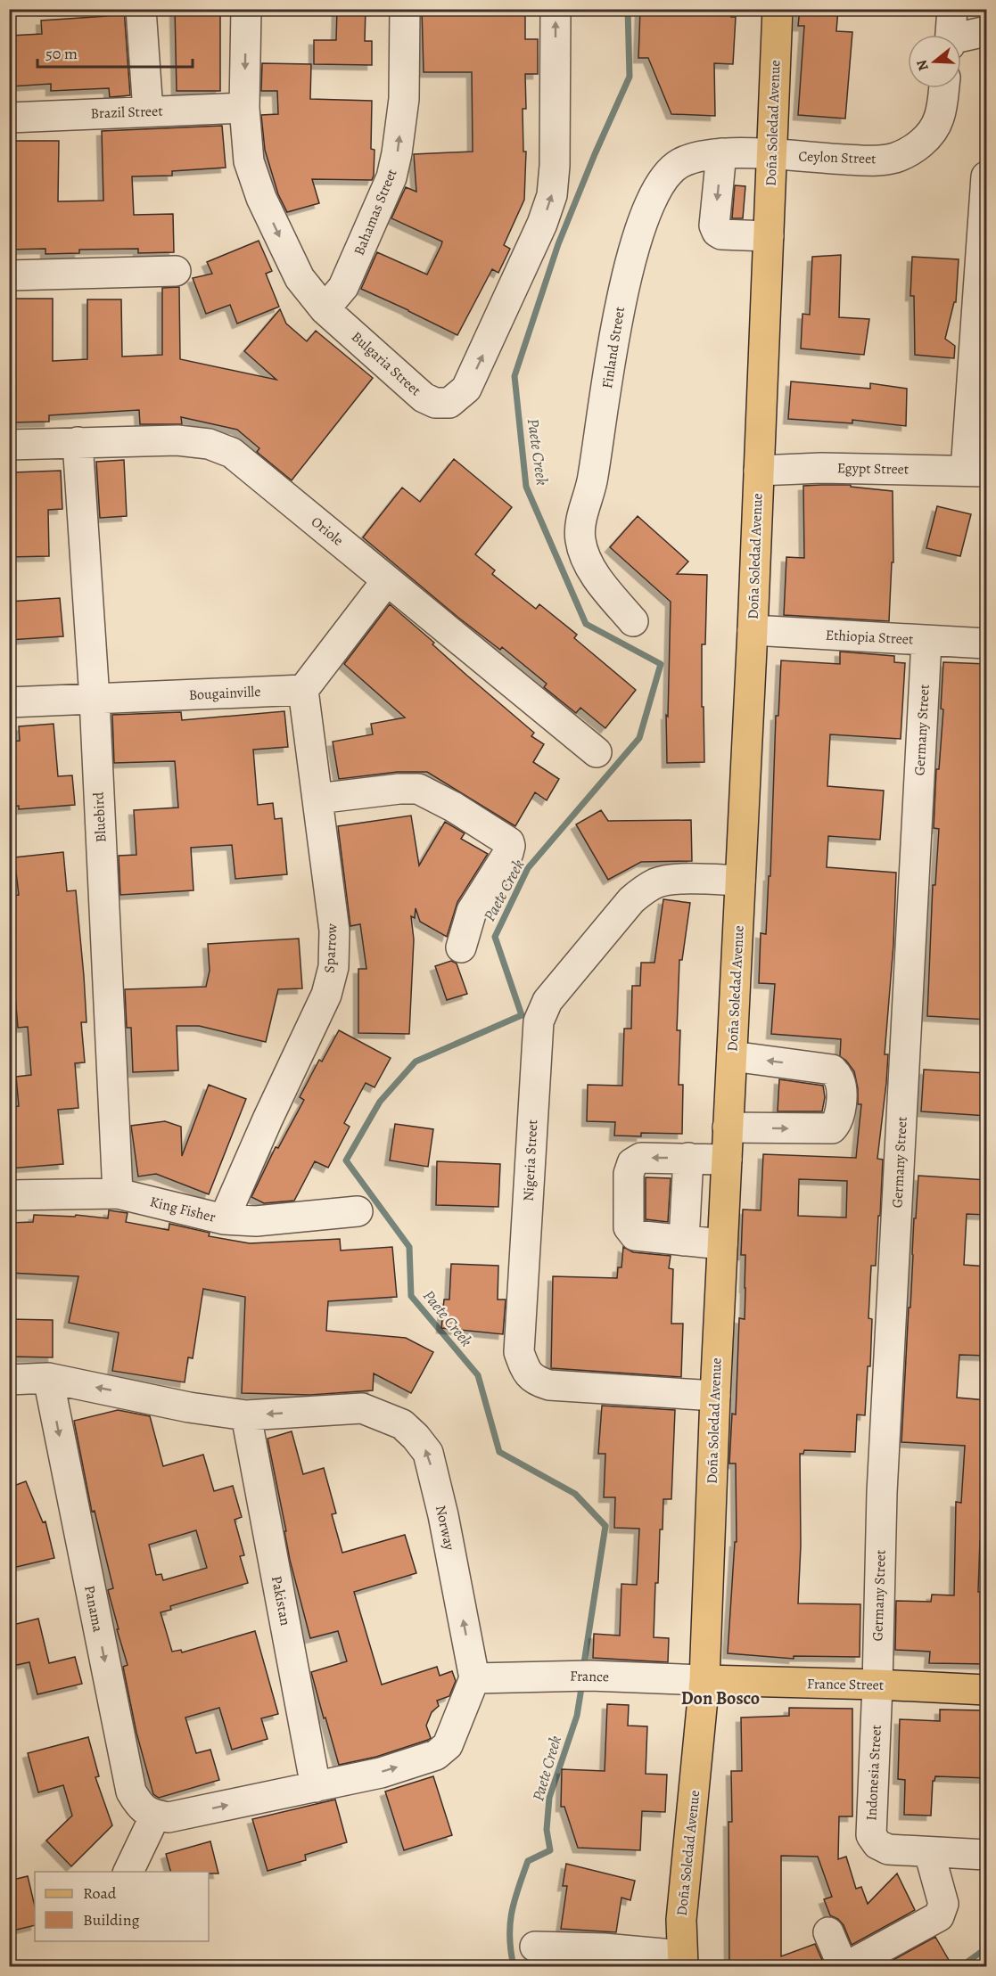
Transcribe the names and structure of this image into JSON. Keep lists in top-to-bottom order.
{
  "streets": {
    "main road": ["Doña Soledad Avenue", "France Street"],
    "street": [
      "Brazil Street",
      "Ceylon Street",
      "Bahamas Street",
      "Finland Street",
      "Bulgaria Street",
      "Egypt Street",
      "Oriole",
      "Ethiopia Street",
      "Bougainville",
      "Germany Street",
      "Bluebird",
      "Sparrow",
      "Nigeria Street",
      "King Fisher",
      "Norway",
      "Pakistan",
      "Panama",
      "France",
      "Indonesia Street"
    ]
  },
  "crossings": [
    ["Brazil Street", "Bulgaria Street"],
    ["Doña Soledad Avenue", "Ceylon Street"],
    ["Doña Soledad Avenue", "Finland Street"],
    ["Doña Soledad Avenue", "Egypt Street"],
    ["Doña Soledad Avenue", "Ethiopia Street"],
    ["Doña Soledad Avenue", "Nigeria Street"],
    ["Doña Soledad Avenue", "France"],
    ["Doña Soledad Avenue", "France Street"],
    ["Ceylon Street", "Finland Street"],
    ["Bahamas Street", "Bulgaria Street"],
    ["Oriole", "Bluebird"],
    ["Ethiopia Street", "Germany Street"],
    ["Bougainville", "Bluebird"],
    ["Bougainville", "Sparrow"],
    ["Germany Street", "France Street"],
    ["Germany Street", "Indonesia Street"],
    ["Bluebird", "King Fisher"],
    ["Sparrow", "King Fisher"],
    ["Norway", "Pakistan"],
    ["Norway", "Panama"],
    ["Norway", "France"],
    ["France", "France Street"],
    ["France Street", "Indonesia Street"]
  ],
  "one_way": ["Norway", "Panama"],
  "districts": ["Don Bosco"],
  "water": ["Paete Creek"],
  "legend": ["Road", "Building"],
  "scale_bar": "50 m",
  "north": "left"
}
